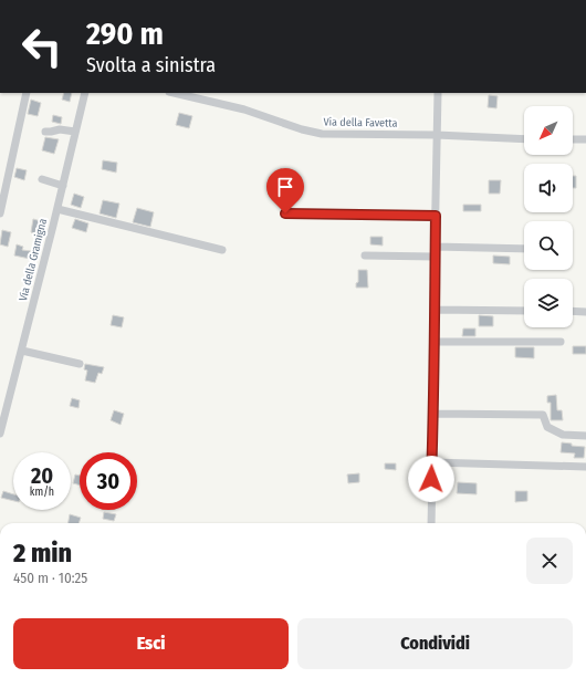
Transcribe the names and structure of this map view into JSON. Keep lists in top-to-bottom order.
{
  "streets": {
    "street": ["Via della Favetta", "Via della Gramigna"]
  },
  "north": "bottom left",
  "page": {
    "turn": ["290 m", "Svolta a sinistra"],
    "speed": "20 km/h",
    "limit": "30",
    "heading": ["2 min", "450 m · 10:25"],
    "buttons": ["Esci", "Condividi"]
  }
}
